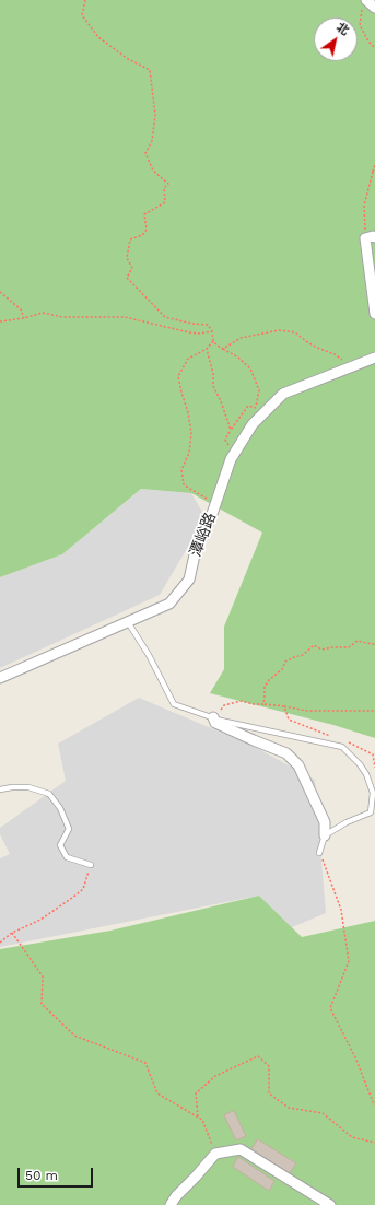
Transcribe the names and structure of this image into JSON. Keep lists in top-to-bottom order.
{
  "streets": {
    "street": ["潭峪路"]
  },
  "scale_bar": "50 m",
  "north": "top right"
}
